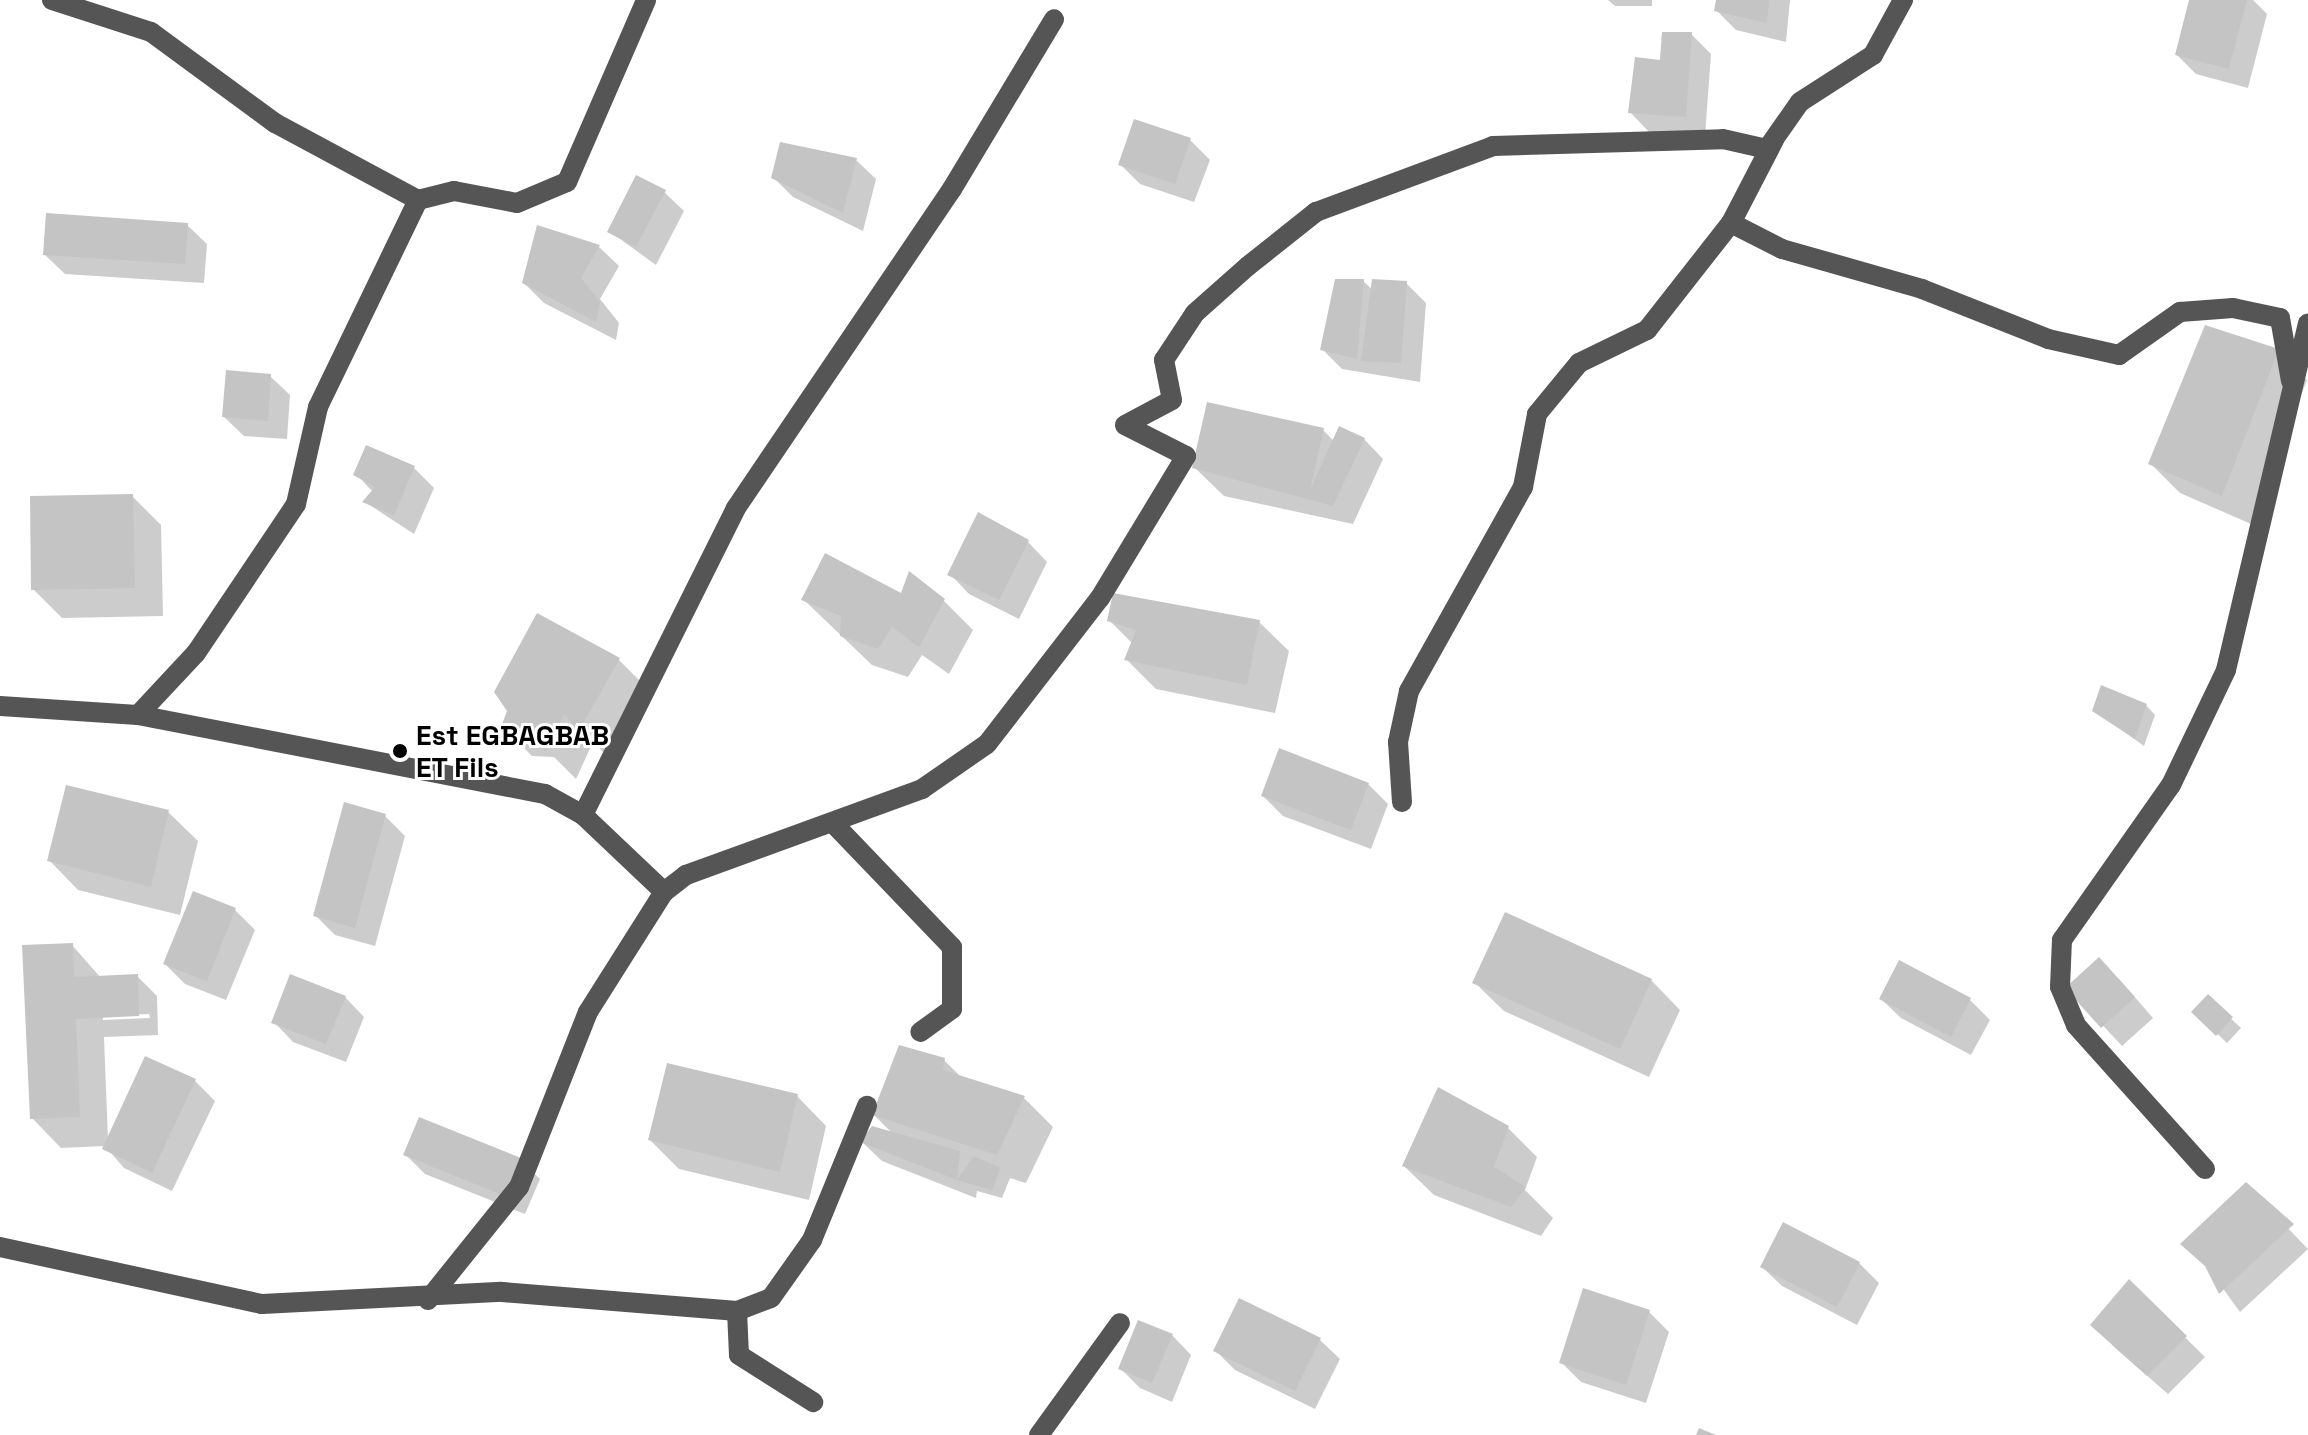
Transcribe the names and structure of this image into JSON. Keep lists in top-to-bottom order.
{
  "places": ["Est EGBAGBAB ET Fils"]
}
